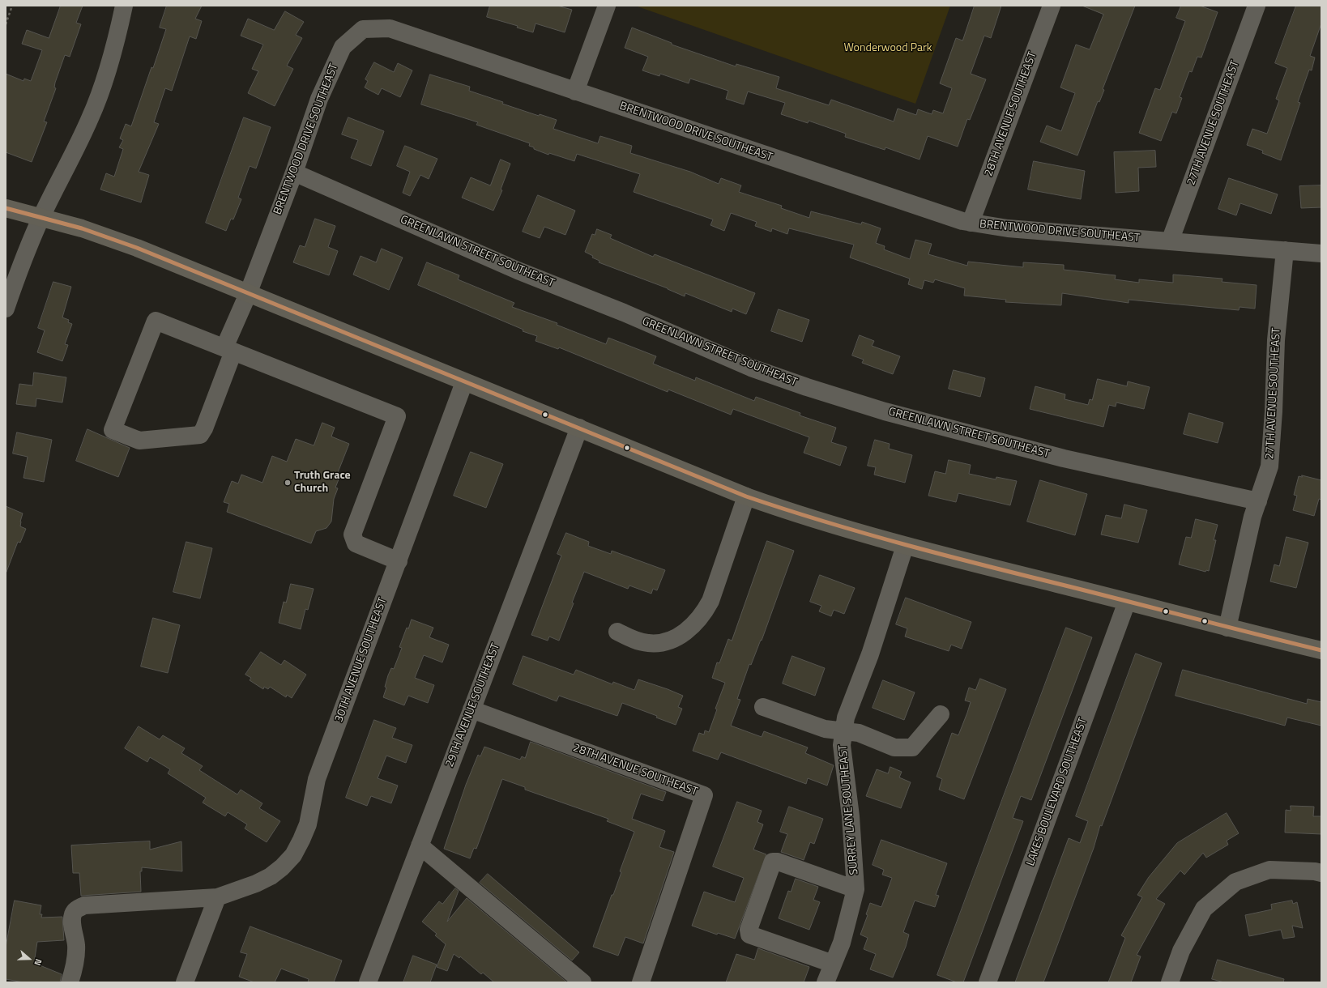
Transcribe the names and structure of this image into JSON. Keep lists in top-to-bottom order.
{
  "streets": {
    "street": [
      "28TH AVENUE SOUTHEAST",
      "27TH AVENUE SOUTHEAST",
      "BRENTWOOD DRIVE SOUTHEAST",
      "GREENLAWN STREET SOUTHEAST",
      "30TH AVENUE SOUTHEAST",
      "29TH AVENUE SOUTHEAST",
      "LAKES BOULEVARD SOUTHEAST",
      "SURREY LANE SOUTHEAST"
    ]
  },
  "crossings": [
    ["28TH AVENUE SOUTHEAST", "BRENTWOOD DRIVE SOUTHEAST"],
    ["28TH AVENUE SOUTHEAST", "29TH AVENUE SOUTHEAST"],
    ["27TH AVENUE SOUTHEAST", "BRENTWOOD DRIVE SOUTHEAST"],
    ["27TH AVENUE SOUTHEAST", "GREENLAWN STREET SOUTHEAST"],
    ["BRENTWOOD DRIVE SOUTHEAST", "GREENLAWN STREET SOUTHEAST"]
  ],
  "parks": ["Wonderwood Park"],
  "places": ["Truth Grace Church"],
  "north": "right"
}
